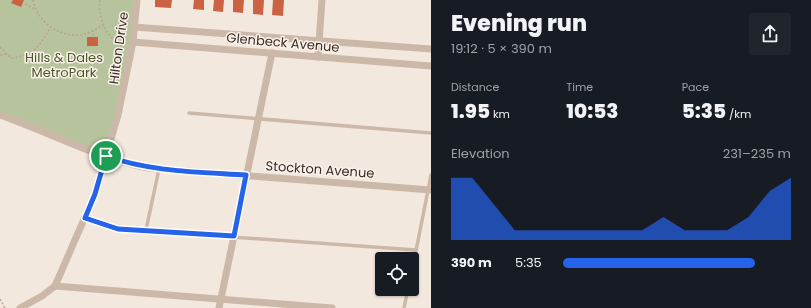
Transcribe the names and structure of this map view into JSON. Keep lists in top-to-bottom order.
{
  "streets": {
    "street": ["Glenbeck Avenue", "Hilton Drive", "Stockton Avenue"]
  },
  "crossings": [
    ["Glenbeck Avenue", "Hilton Drive"],
    ["Hilton Drive", "Stockton Avenue"]
  ],
  "parks": ["Hills & Dales MetroPark"],
  "page": {
    "heading": ["Evening run", "19:12 · 5 × 390 m"],
    "stats": [
      ["Distance", "1.95 km"],
      ["Time", "10:53"],
      ["Pace", "5:35 /km"]
    ],
    "chart": ["Elevation", "231–235 m"],
    "list": [
      {
        "name": "390 m",
        "note": "5:35"
      }
    ]
  }
}
